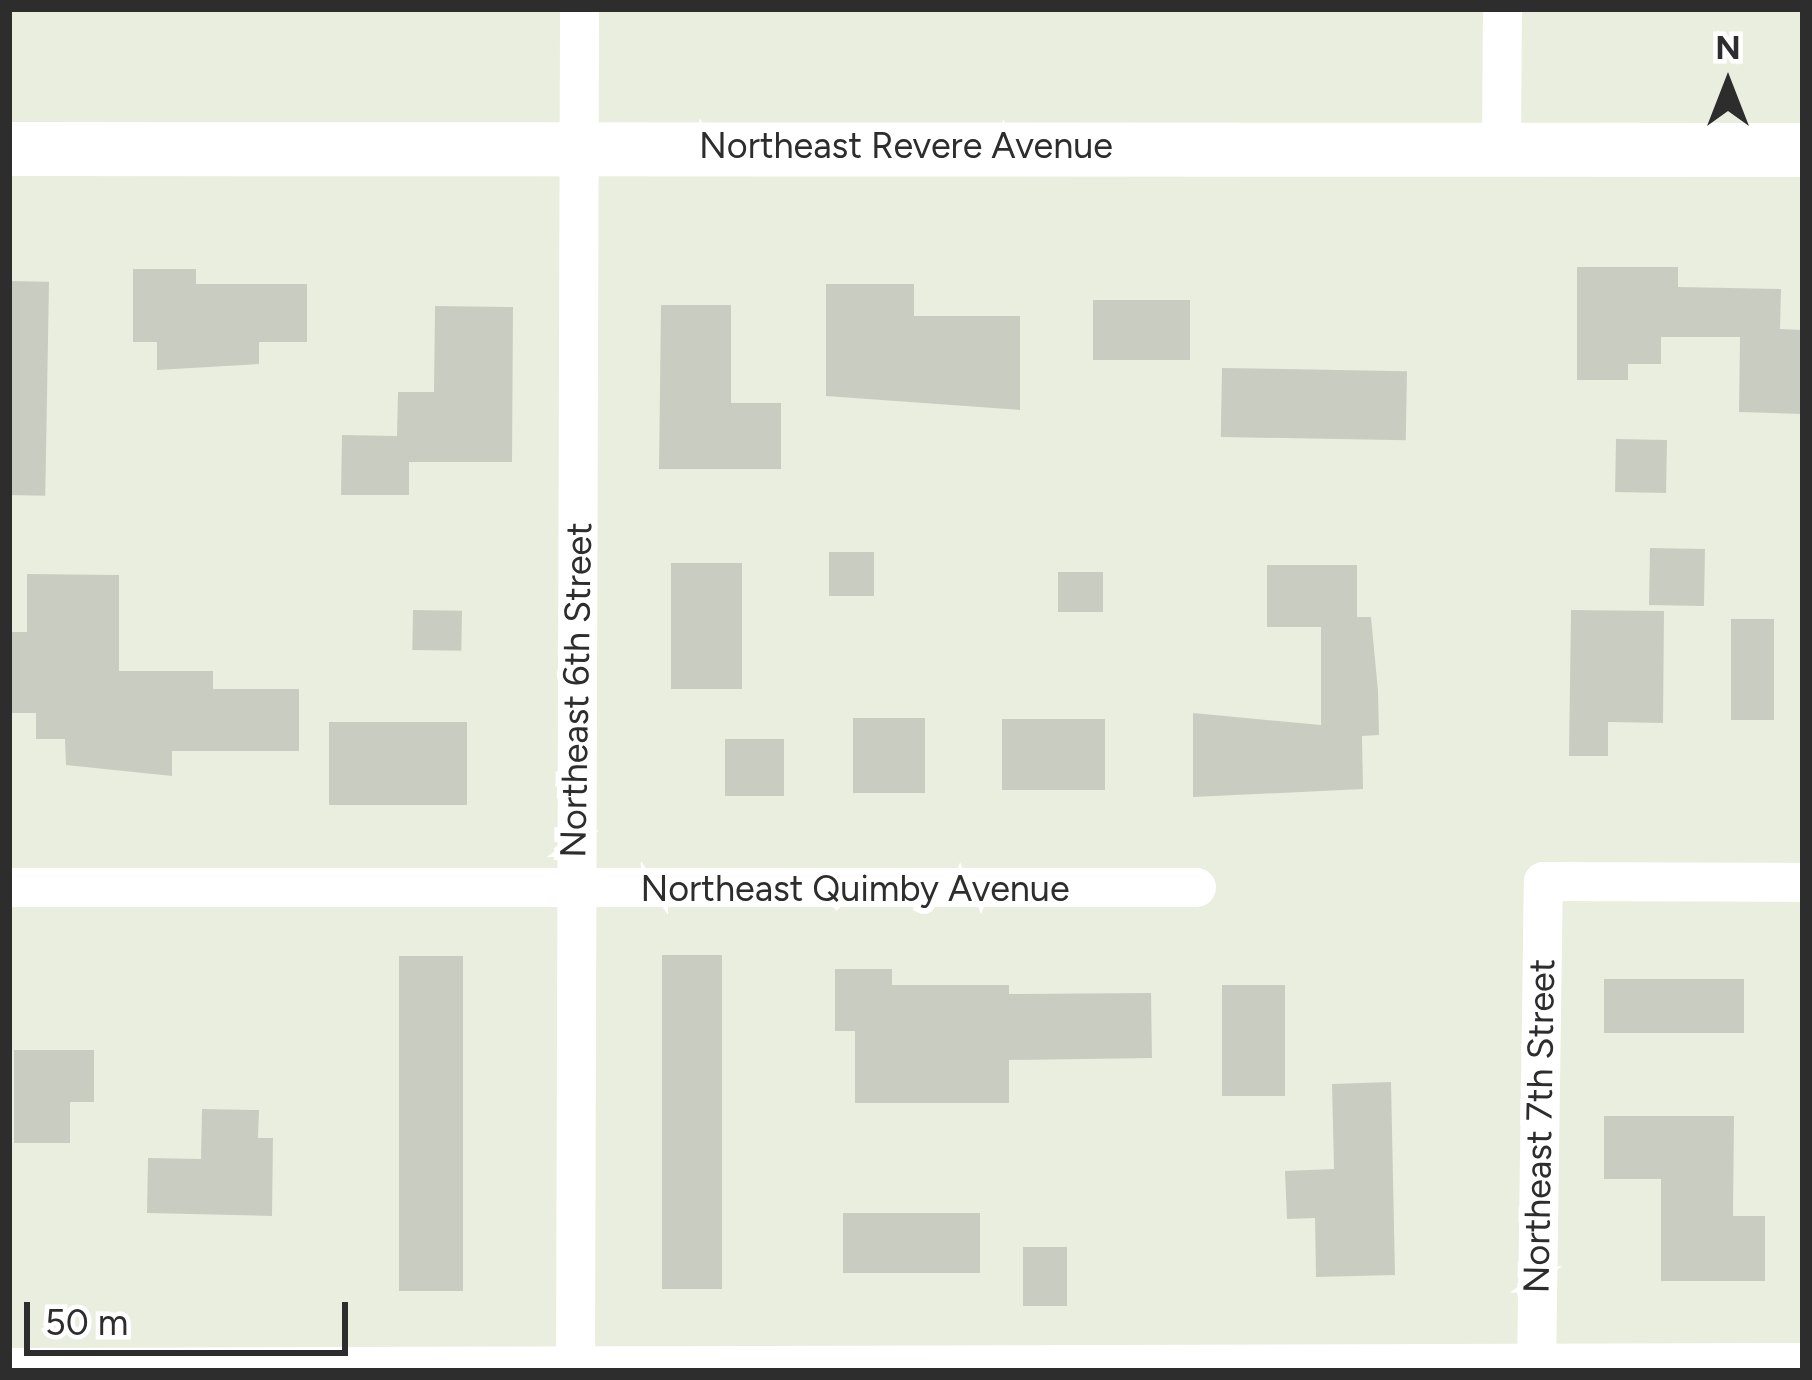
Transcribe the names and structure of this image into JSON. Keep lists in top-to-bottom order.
{
  "streets": {
    "street": [
      "Northeast Revere Avenue",
      "Northeast 6th Street",
      "Northeast Quimby Avenue",
      "Northeast 7th Street"
    ]
  },
  "crossings": [
    ["Northeast Revere Avenue", "Northeast 6th Street"],
    ["Northeast 6th Street", "Northeast Quimby Avenue"]
  ],
  "scale_bar": "50 m",
  "north": "top"
}
